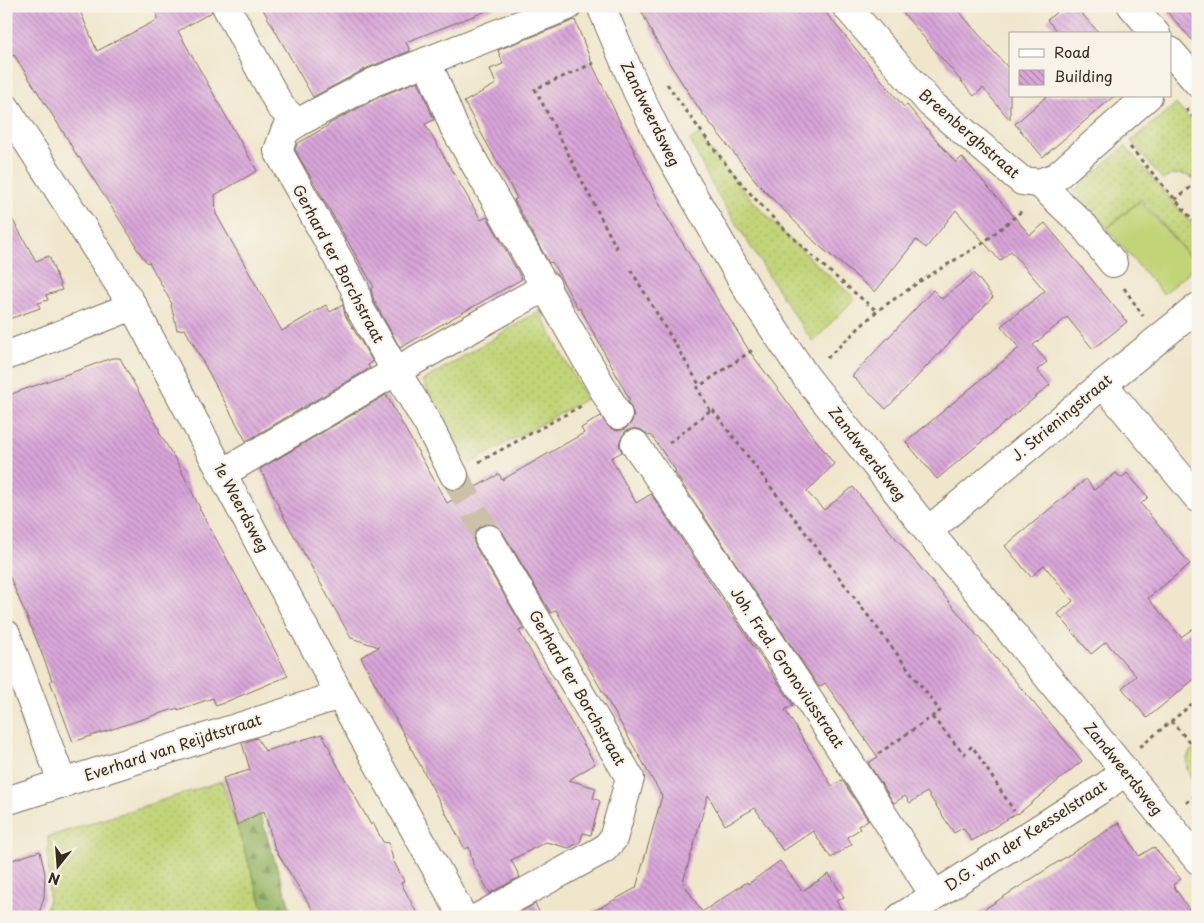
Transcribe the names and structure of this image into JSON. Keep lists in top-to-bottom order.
{
  "streets": {
    "street": [
      "Zandweerdsweg",
      "Breenberghstraat",
      "Gerhard ter Borchstraat",
      "J. Strieningstraat",
      "1e Weerdsweg",
      "Joh. Fred. Gronoviusstraat",
      "Everhard van Reijdtstraat",
      "D.G. van der Keesselstraat"
    ]
  },
  "crossings": [
    ["Zandweerdsweg", "J. Strieningstraat"],
    ["Zandweerdsweg", "D.G. van der Keesselstraat"],
    ["1e Weerdsweg", "Everhard van Reijdtstraat"],
    ["Joh. Fred. Gronoviusstraat", "D.G. van der Keesselstraat"]
  ],
  "legend": ["Road", "Building"],
  "north": "bottom"
}
